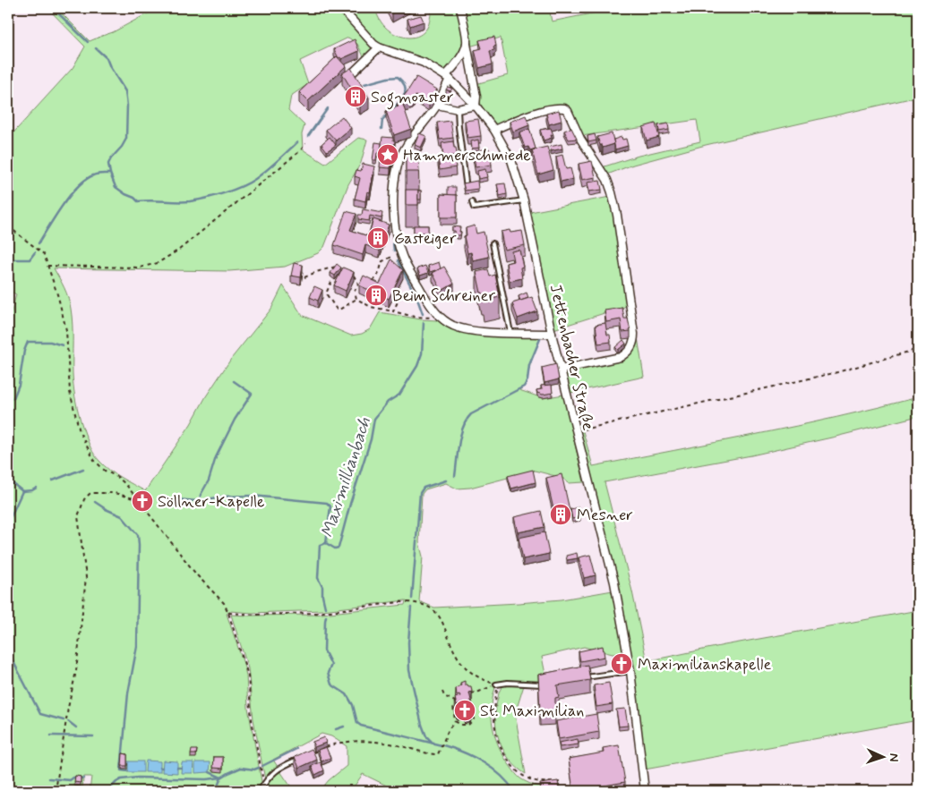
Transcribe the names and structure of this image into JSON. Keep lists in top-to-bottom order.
{
  "streets": {
    "street": ["Jettenbacher Straße"]
  },
  "water": ["Maximillianbach"],
  "places": {
    "building": [
      "Sogmoaster",
      "Gasteiger",
      "Beim Schreiner",
      "Mesner"
    ],
    "place": ["Hammerschmiede"],
    "church": ["Söllner-Kapelle", "Maximilianskapelle", "St. Maximilian"]
  },
  "north": "right"
}
